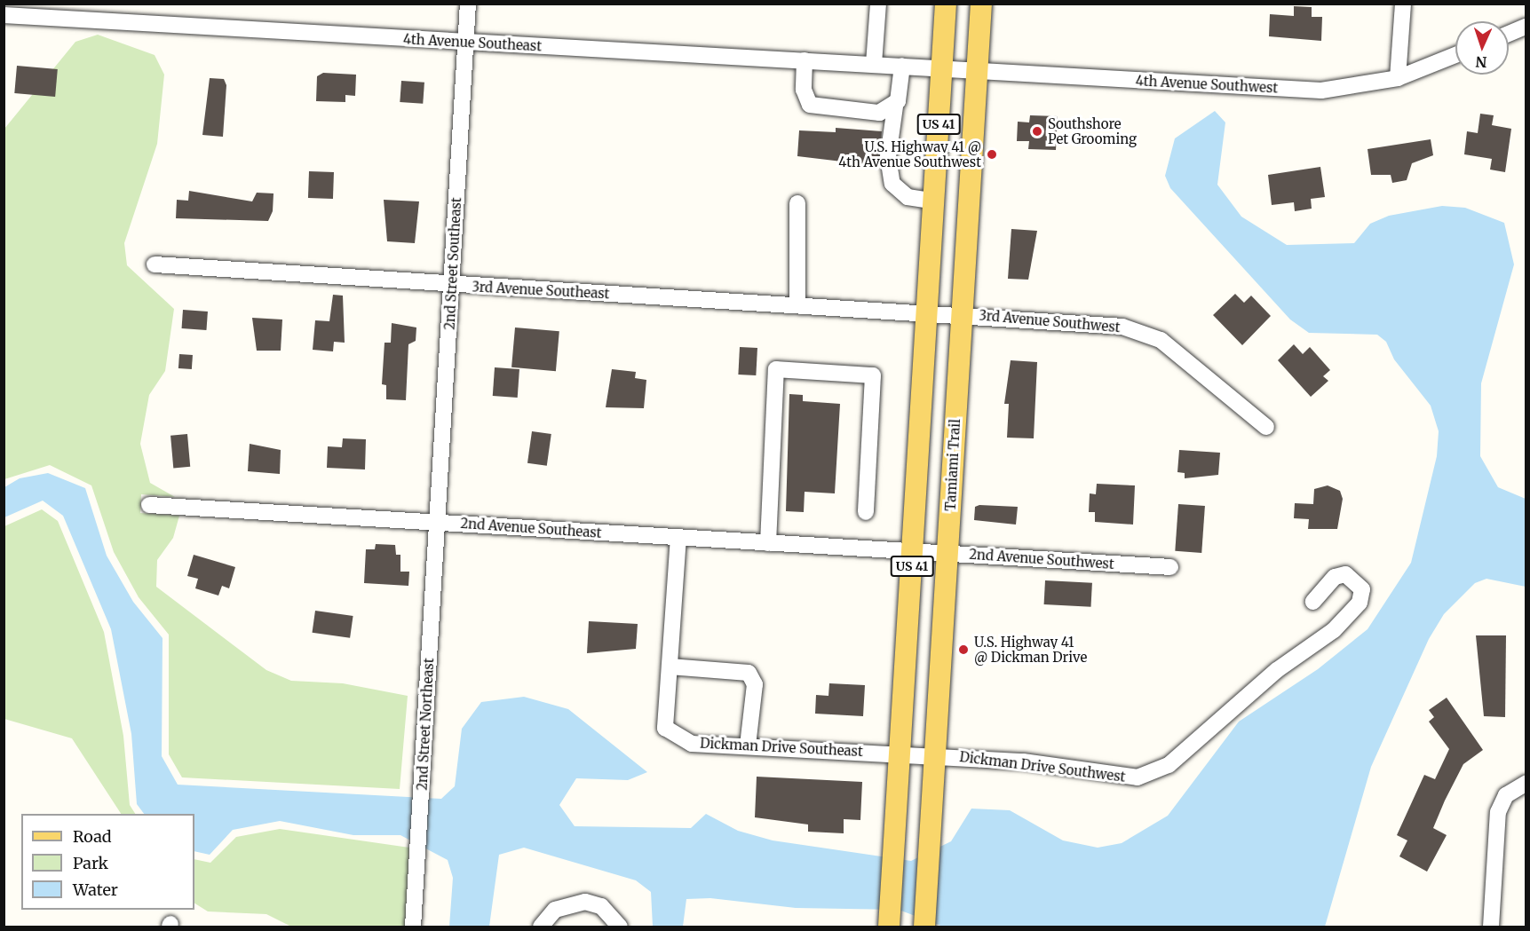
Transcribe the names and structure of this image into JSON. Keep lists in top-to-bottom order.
{
  "streets": {
    "main road": ["US 41", "Tamiami Trail"],
    "street": [
      "4th Avenue Southeast",
      "4th Avenue Southwest",
      "2nd Street Southeast",
      "3rd Avenue Southeast",
      "3rd Avenue Southwest",
      "2nd Avenue Southeast",
      "2nd Avenue Southwest",
      "2nd Street Northeast",
      "Dickman Drive Southeast",
      "Dickman Drive Southwest"
    ]
  },
  "crossings": [
    ["4th Avenue Southeast", "4th Avenue Southwest"],
    ["4th Avenue Southeast", "US 41"],
    ["4th Avenue Southeast", "2nd Street Southeast"],
    ["4th Avenue Southwest", "US 41"],
    ["4th Avenue Southwest", "Tamiami Trail"],
    ["US 41", "3rd Avenue Southeast"],
    ["US 41", "3rd Avenue Southwest"],
    ["US 41", "2nd Avenue Southeast"],
    ["US 41", "2nd Avenue Southwest"],
    ["US 41", "Dickman Drive Southeast"],
    ["US 41", "Dickman Drive Southwest"],
    ["2nd Street Southeast", "3rd Avenue Southeast"],
    ["2nd Street Southeast", "2nd Avenue Southeast"],
    ["2nd Street Southeast", "2nd Street Northeast"],
    ["3rd Avenue Southeast", "3rd Avenue Southwest"],
    ["3rd Avenue Southwest", "Tamiami Trail"],
    ["Tamiami Trail", "2nd Avenue Southwest"],
    ["Tamiami Trail", "Dickman Drive Southwest"],
    ["2nd Avenue Southeast", "2nd Avenue Southwest"],
    ["2nd Avenue Southeast", "2nd Street Northeast"],
    ["2nd Avenue Southeast", "Dickman Drive Southeast"],
    ["Dickman Drive Southeast", "Dickman Drive Southwest"]
  ],
  "places": ["Southshore Pet Grooming", "U.S. Highway 41 @ 4th Avenue Southwest", "U.S. Highway 41 @ Dickman Drive"],
  "legend": ["Road", "Park", "Water"],
  "north": "bottom"
}
